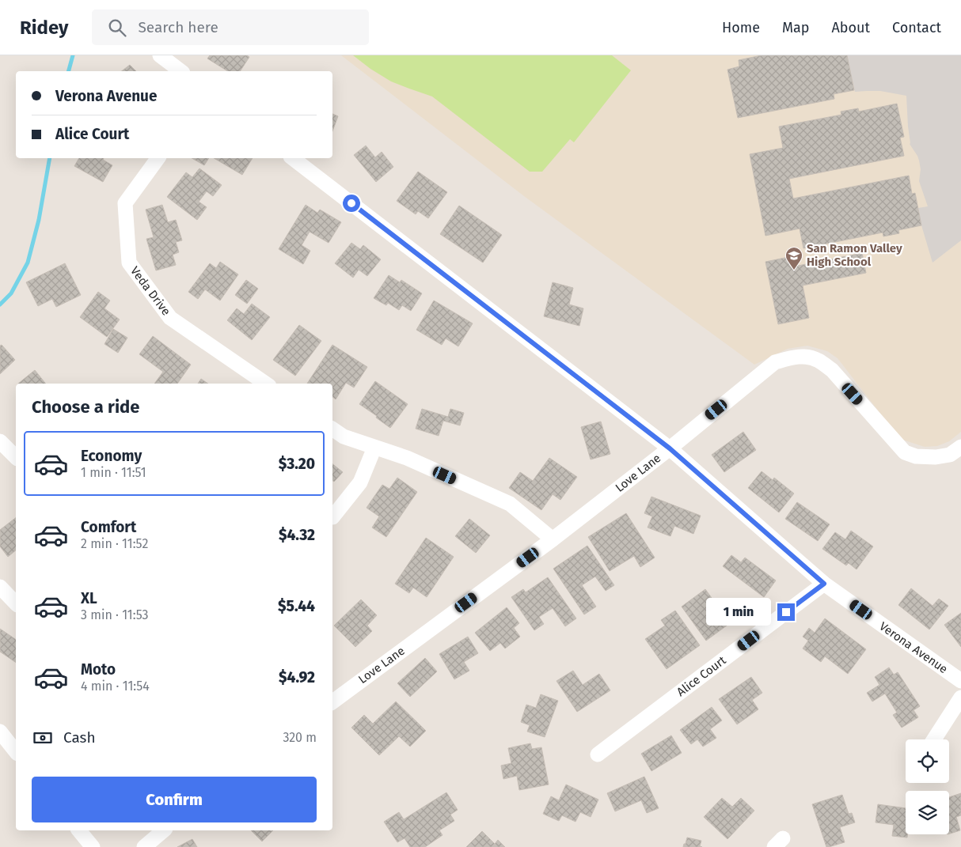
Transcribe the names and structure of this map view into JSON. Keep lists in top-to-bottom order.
{
  "streets": {
    "street": [
      "Veda Drive",
      "Love Lane",
      "Verona Avenue",
      "Alice Court"
    ]
  },
  "crossings": [
    ["Love Lane", "Verona Avenue"],
    ["Verona Avenue", "Alice Court"]
  ],
  "places": {
    "school or university": ["San Ramon Valley High School"]
  },
  "page": {
    "header": "Ridey",
    "search": "Search here",
    "nav": [
      "Home",
      "Map",
      "About",
      "Contact"
    ],
    "banner": ["Verona Avenue", "Alice Court"],
    "heading": "Choose a ride",
    "list": [
      {
        "name": "Economy",
        "note": "1 min · 11:51",
        "value": "$3.20"
      },
      {
        "name": "Comfort",
        "note": "2 min · 11:52",
        "value": "$4.32"
      },
      {
        "name": "XL",
        "note": "3 min · 11:53",
        "value": "$5.44"
      },
      {
        "name": "Moto",
        "note": "4 min · 11:54",
        "value": "$4.92"
      }
    ],
    "bubble": "1 min",
    "pay": ["Cash", "320 m"],
    "buttons": "Confirm"
  }
}
